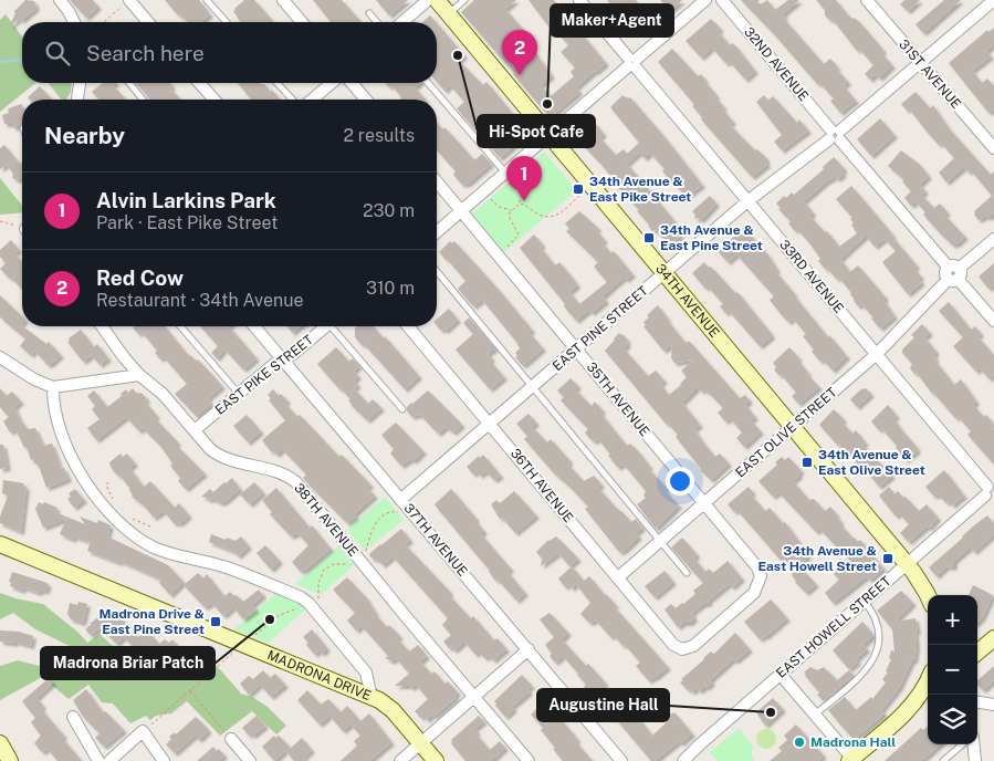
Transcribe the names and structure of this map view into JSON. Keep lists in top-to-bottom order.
{
  "streets": {
    "street": [
      "32ND AVENUE",
      "31ST AVENUE",
      "33RD AVENUE",
      "34TH AVENUE",
      "EAST PINE STREET",
      "EAST PIKE STREET",
      "35TH AVENUE",
      "EAST OLIVE STREET",
      "36TH AVENUE",
      "38TH AVENUE",
      "37TH AVENUE",
      "EAST HOWELL STREET",
      "MADRONA DRIVE"
    ]
  },
  "crossings": [
    ["32ND AVENUE", "EAST PINE STREET"],
    ["32ND AVENUE", "EAST OLIVE STREET"],
    ["31ST AVENUE", "EAST PINE STREET"],
    ["33RD AVENUE", "EAST PINE STREET"],
    ["33RD AVENUE", "EAST OLIVE STREET"],
    ["33RD AVENUE", "EAST HOWELL STREET"],
    ["34TH AVENUE", "EAST PINE STREET"],
    ["34TH AVENUE", "EAST OLIVE STREET"],
    ["34TH AVENUE", "EAST HOWELL STREET"],
    ["EAST PINE STREET", "35TH AVENUE"],
    ["EAST PINE STREET", "36TH AVENUE"],
    ["EAST PINE STREET", "37TH AVENUE"],
    ["EAST PIKE STREET", "38TH AVENUE"],
    ["EAST PIKE STREET", "37TH AVENUE"],
    ["35TH AVENUE", "EAST OLIVE STREET"],
    ["35TH AVENUE", "36TH AVENUE"],
    ["EAST OLIVE STREET", "36TH AVENUE"]
  ],
  "places": {
    "other": [
      "Hi-Spot Cafe",
      "Maker+Agent",
      "Madrona Briar Patch",
      "Augustine Hall",
      "Madrona Hall"
    ],
    "transit": [
      "34th Avenue & East Pike Street",
      "34th Avenue & East Pine Street",
      "34th Avenue & East Olive Street",
      "34th Avenue & East Howell Street",
      "Madrona Drive & East Pine Street"
    ]
  },
  "page": {
    "search": "Search here",
    "pins": ["2", "1"],
    "heading": ["Nearby", "2 results"],
    "list": [
      {
        "mark": "1",
        "name": "Alvin Larkins Park",
        "note": "Park · East Pike Street",
        "value": "230 m"
      },
      {
        "mark": "2",
        "name": "Red Cow",
        "note": "Restaurant · 34th Avenue",
        "value": "310 m"
      }
    ],
    "map_buttons": ["+", "−"]
  }
}
